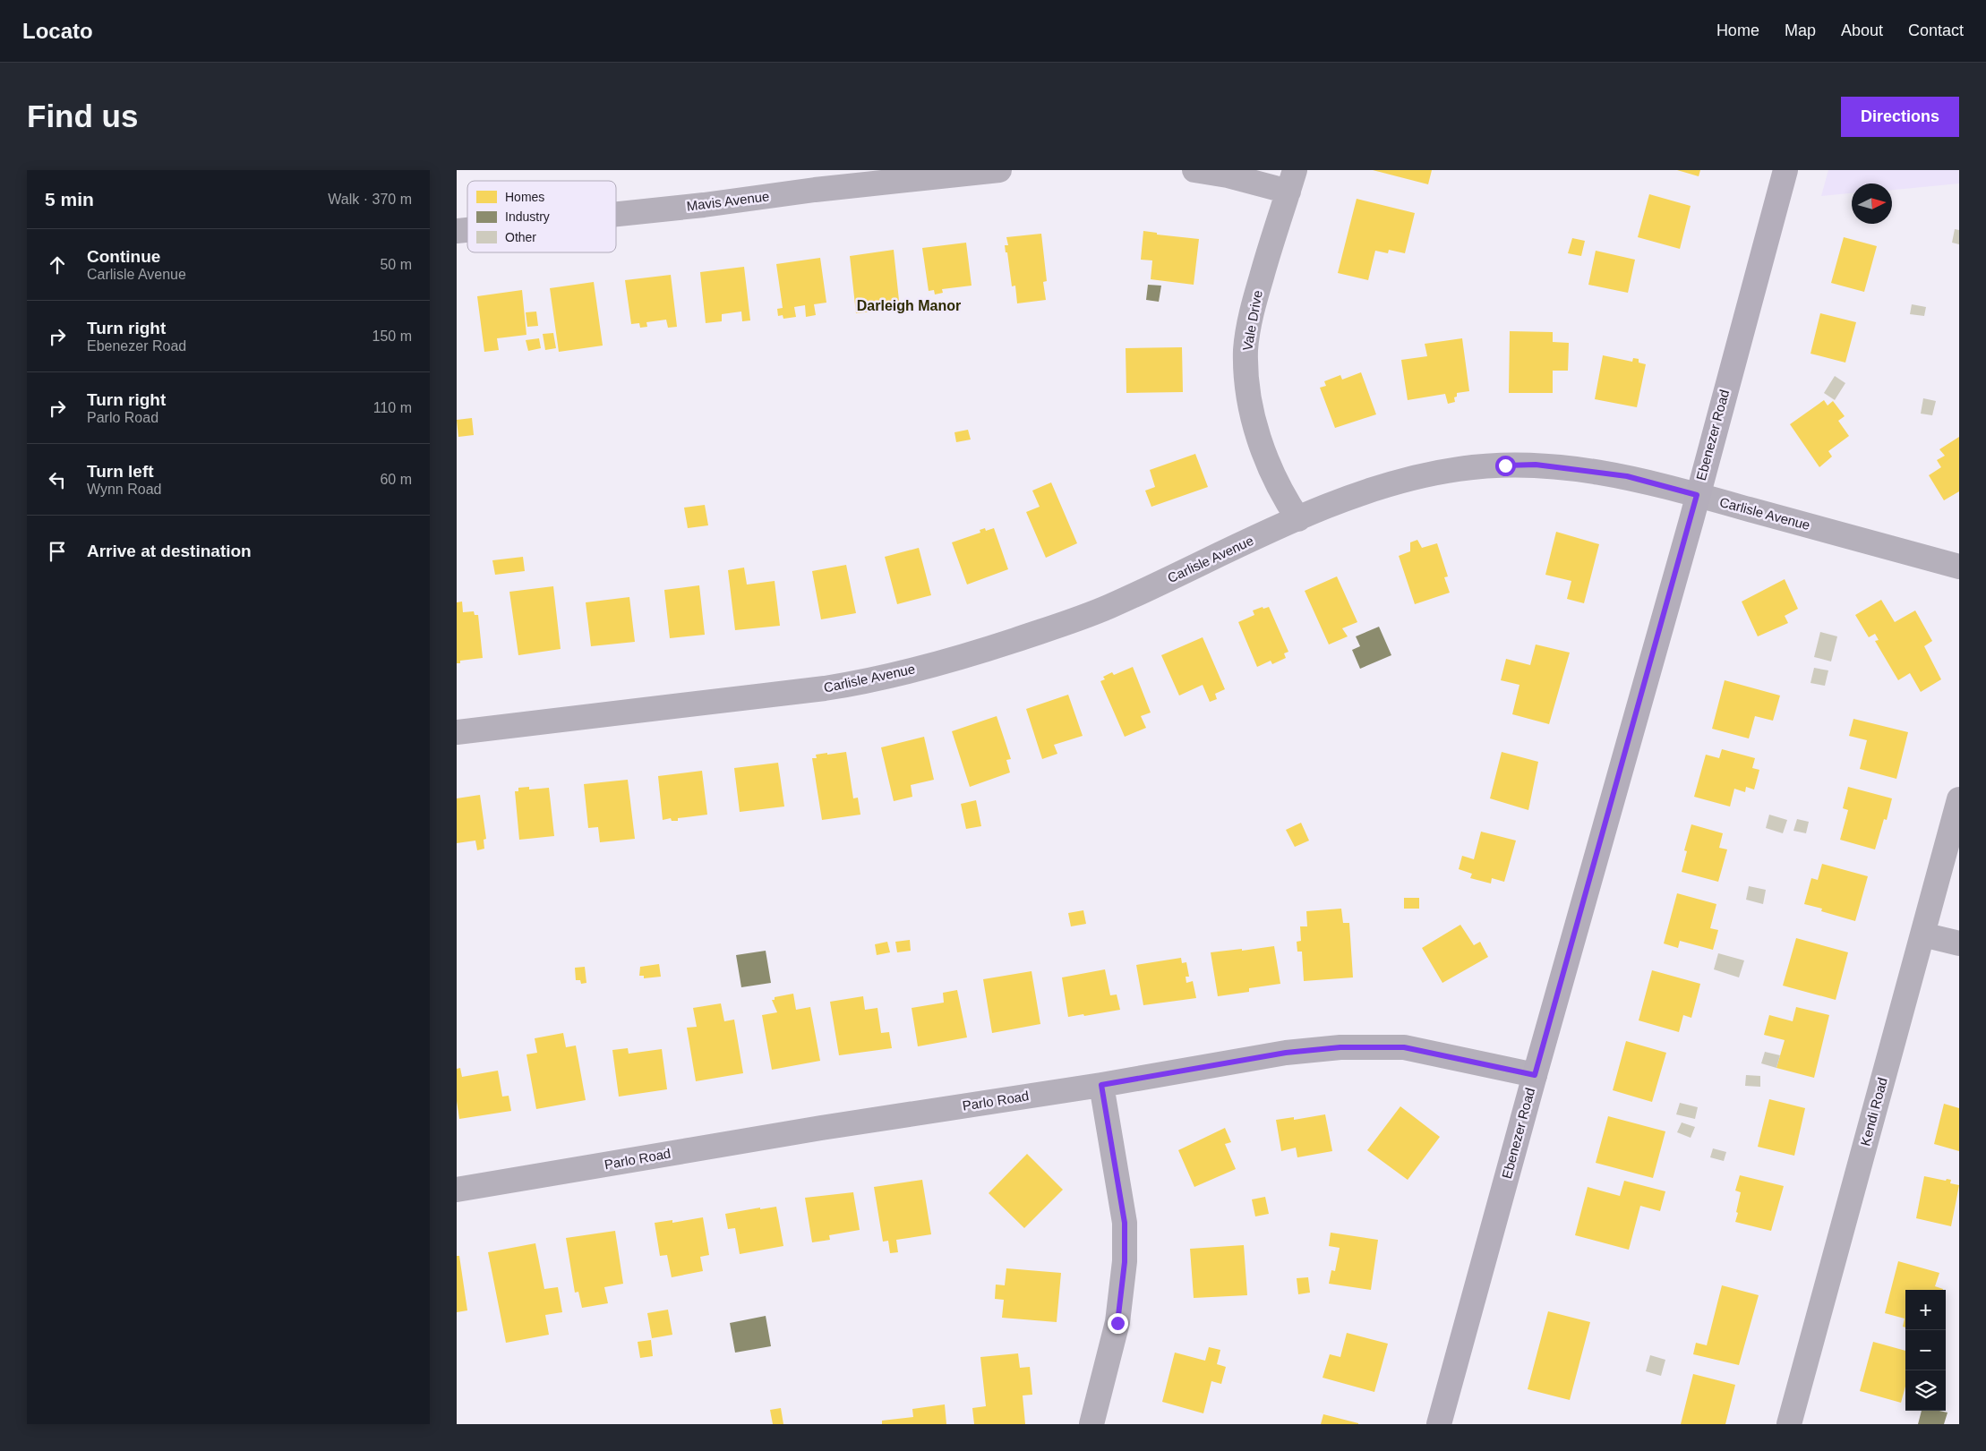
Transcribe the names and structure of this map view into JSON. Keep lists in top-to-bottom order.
{
  "streets": {
    "street": [
      "Mavis Avenue",
      "Vale Drive",
      "Ebenezer Road",
      "Carlisle Avenue",
      "Parlo Road",
      "Kendi Road"
    ]
  },
  "crossings": [
    ["Vale Drive", "Carlisle Avenue"],
    ["Ebenezer Road", "Carlisle Avenue"],
    ["Ebenezer Road", "Parlo Road"]
  ],
  "districts": ["Darleigh Manor"],
  "legend": ["Homes", "Industry", "Other"],
  "north": "right",
  "page": {
    "header": "Locato",
    "nav": [
      "Home",
      "Map",
      "About",
      "Contact"
    ],
    "buttons": "Directions",
    "title": "Find us",
    "heading": ["5 min", "Walk · 370 m"],
    "list": [
      ["Continue", "Carlisle Avenue", "50 m"],
      ["Turn right", "Ebenezer Road", "150 m"],
      ["Turn right", "Parlo Road", "110 m"],
      ["Turn left", "Wynn Road", "60 m"],
      "Arrive at destination"
    ],
    "map_buttons": ["+", "−"]
  }
}
